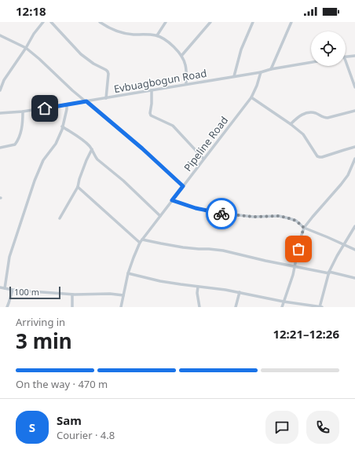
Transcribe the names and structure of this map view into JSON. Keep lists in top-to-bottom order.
{
  "streets": {
    "street": ["Evbuagbogun Road", "Pipeline Road"]
  },
  "crossings": [
    ["Evbuagbogun Road", "Pipeline Road"]
  ],
  "scale_bar": "100 m",
  "page": {
    "status": "12:18",
    "scale": "100 m",
    "heading": ["3 min", "Arriving in", "12:21–12:26"],
    "panel": ["Sam", "Courier · 4.8"],
    "bar": "On the way · 470 m",
    "round": "S"
  }
}
